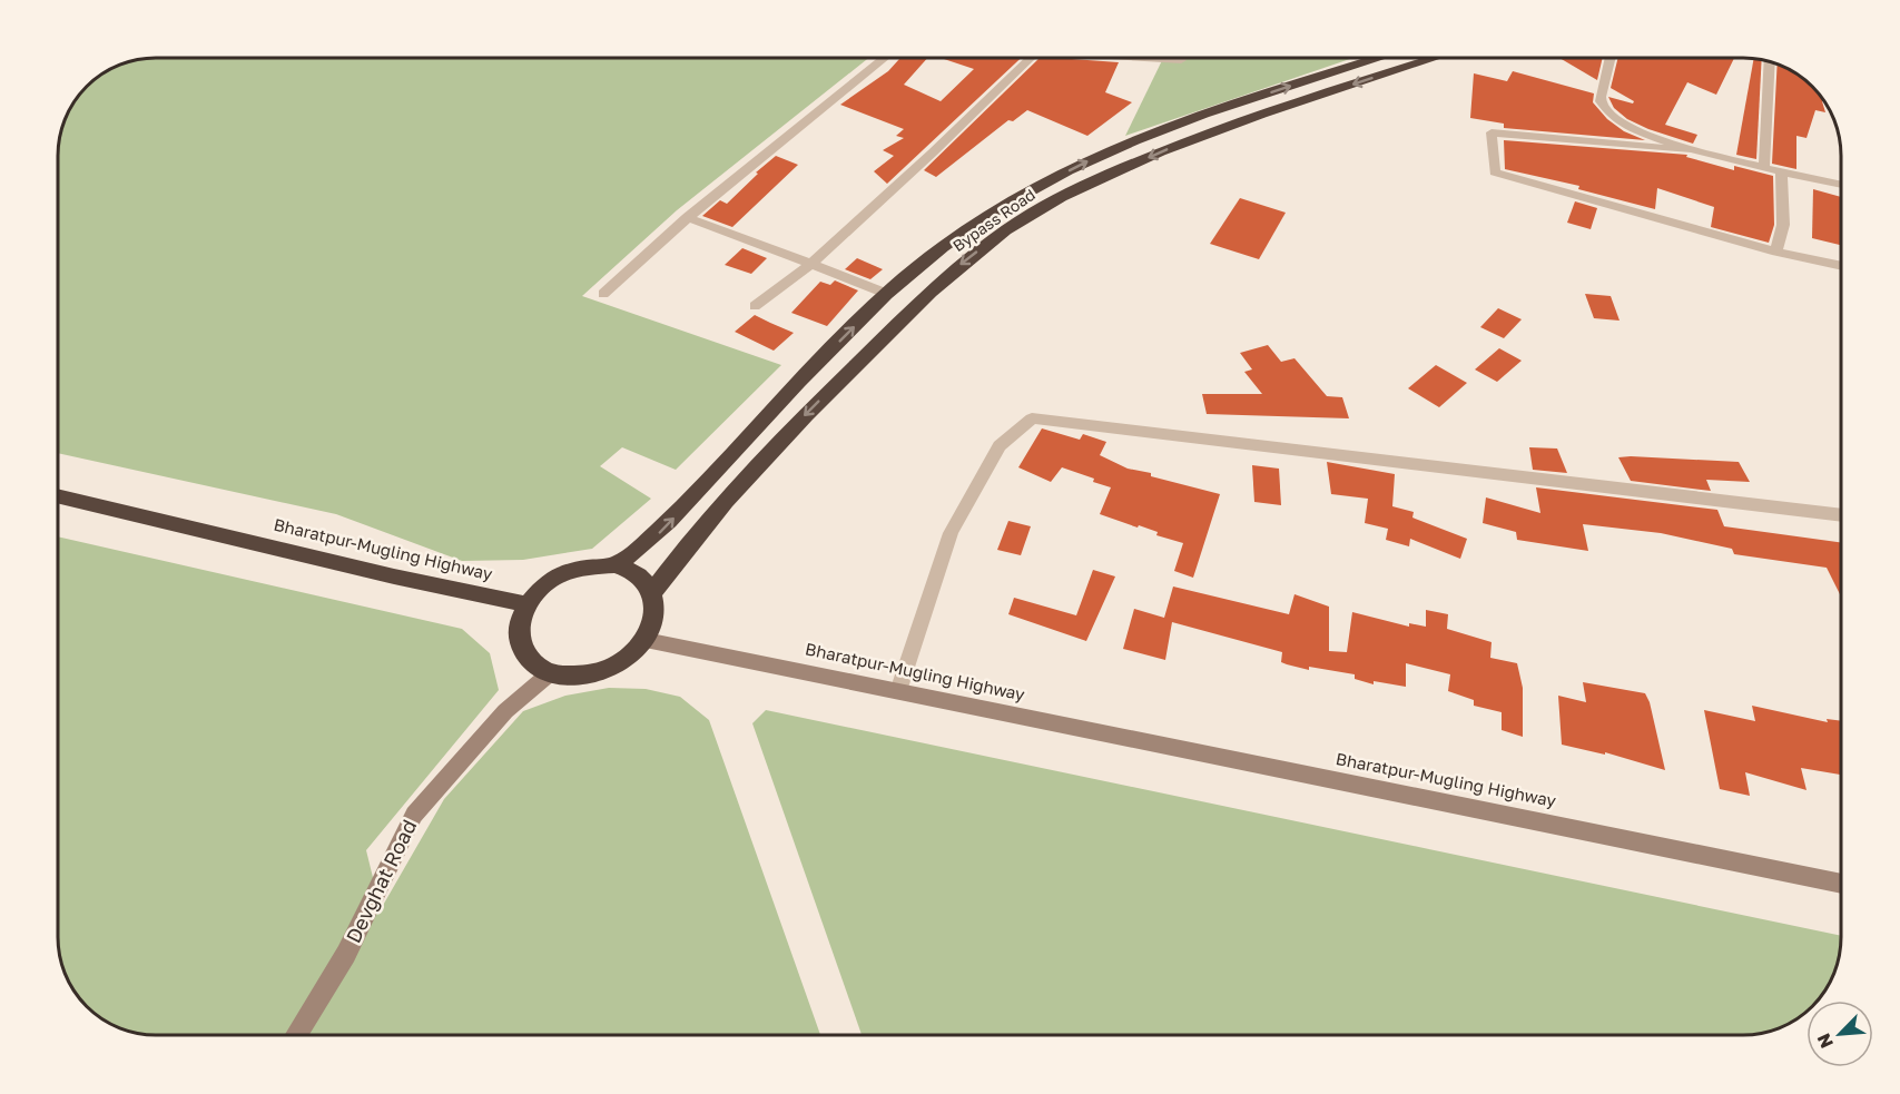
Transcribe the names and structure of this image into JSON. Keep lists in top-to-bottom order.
{
  "streets": {
    "highway": ["Bypass Road", "Bharatpur-Mugling Highway"],
    "main road": ["Devghat Road"]
  },
  "crossings": [
    ["Bypass Road", "Bharatpur-Mugling Highway"],
    ["Bypass Road", "Devghat Road"],
    ["Bharatpur-Mugling Highway", "Devghat Road"]
  ],
  "north": "bottom left"
}
